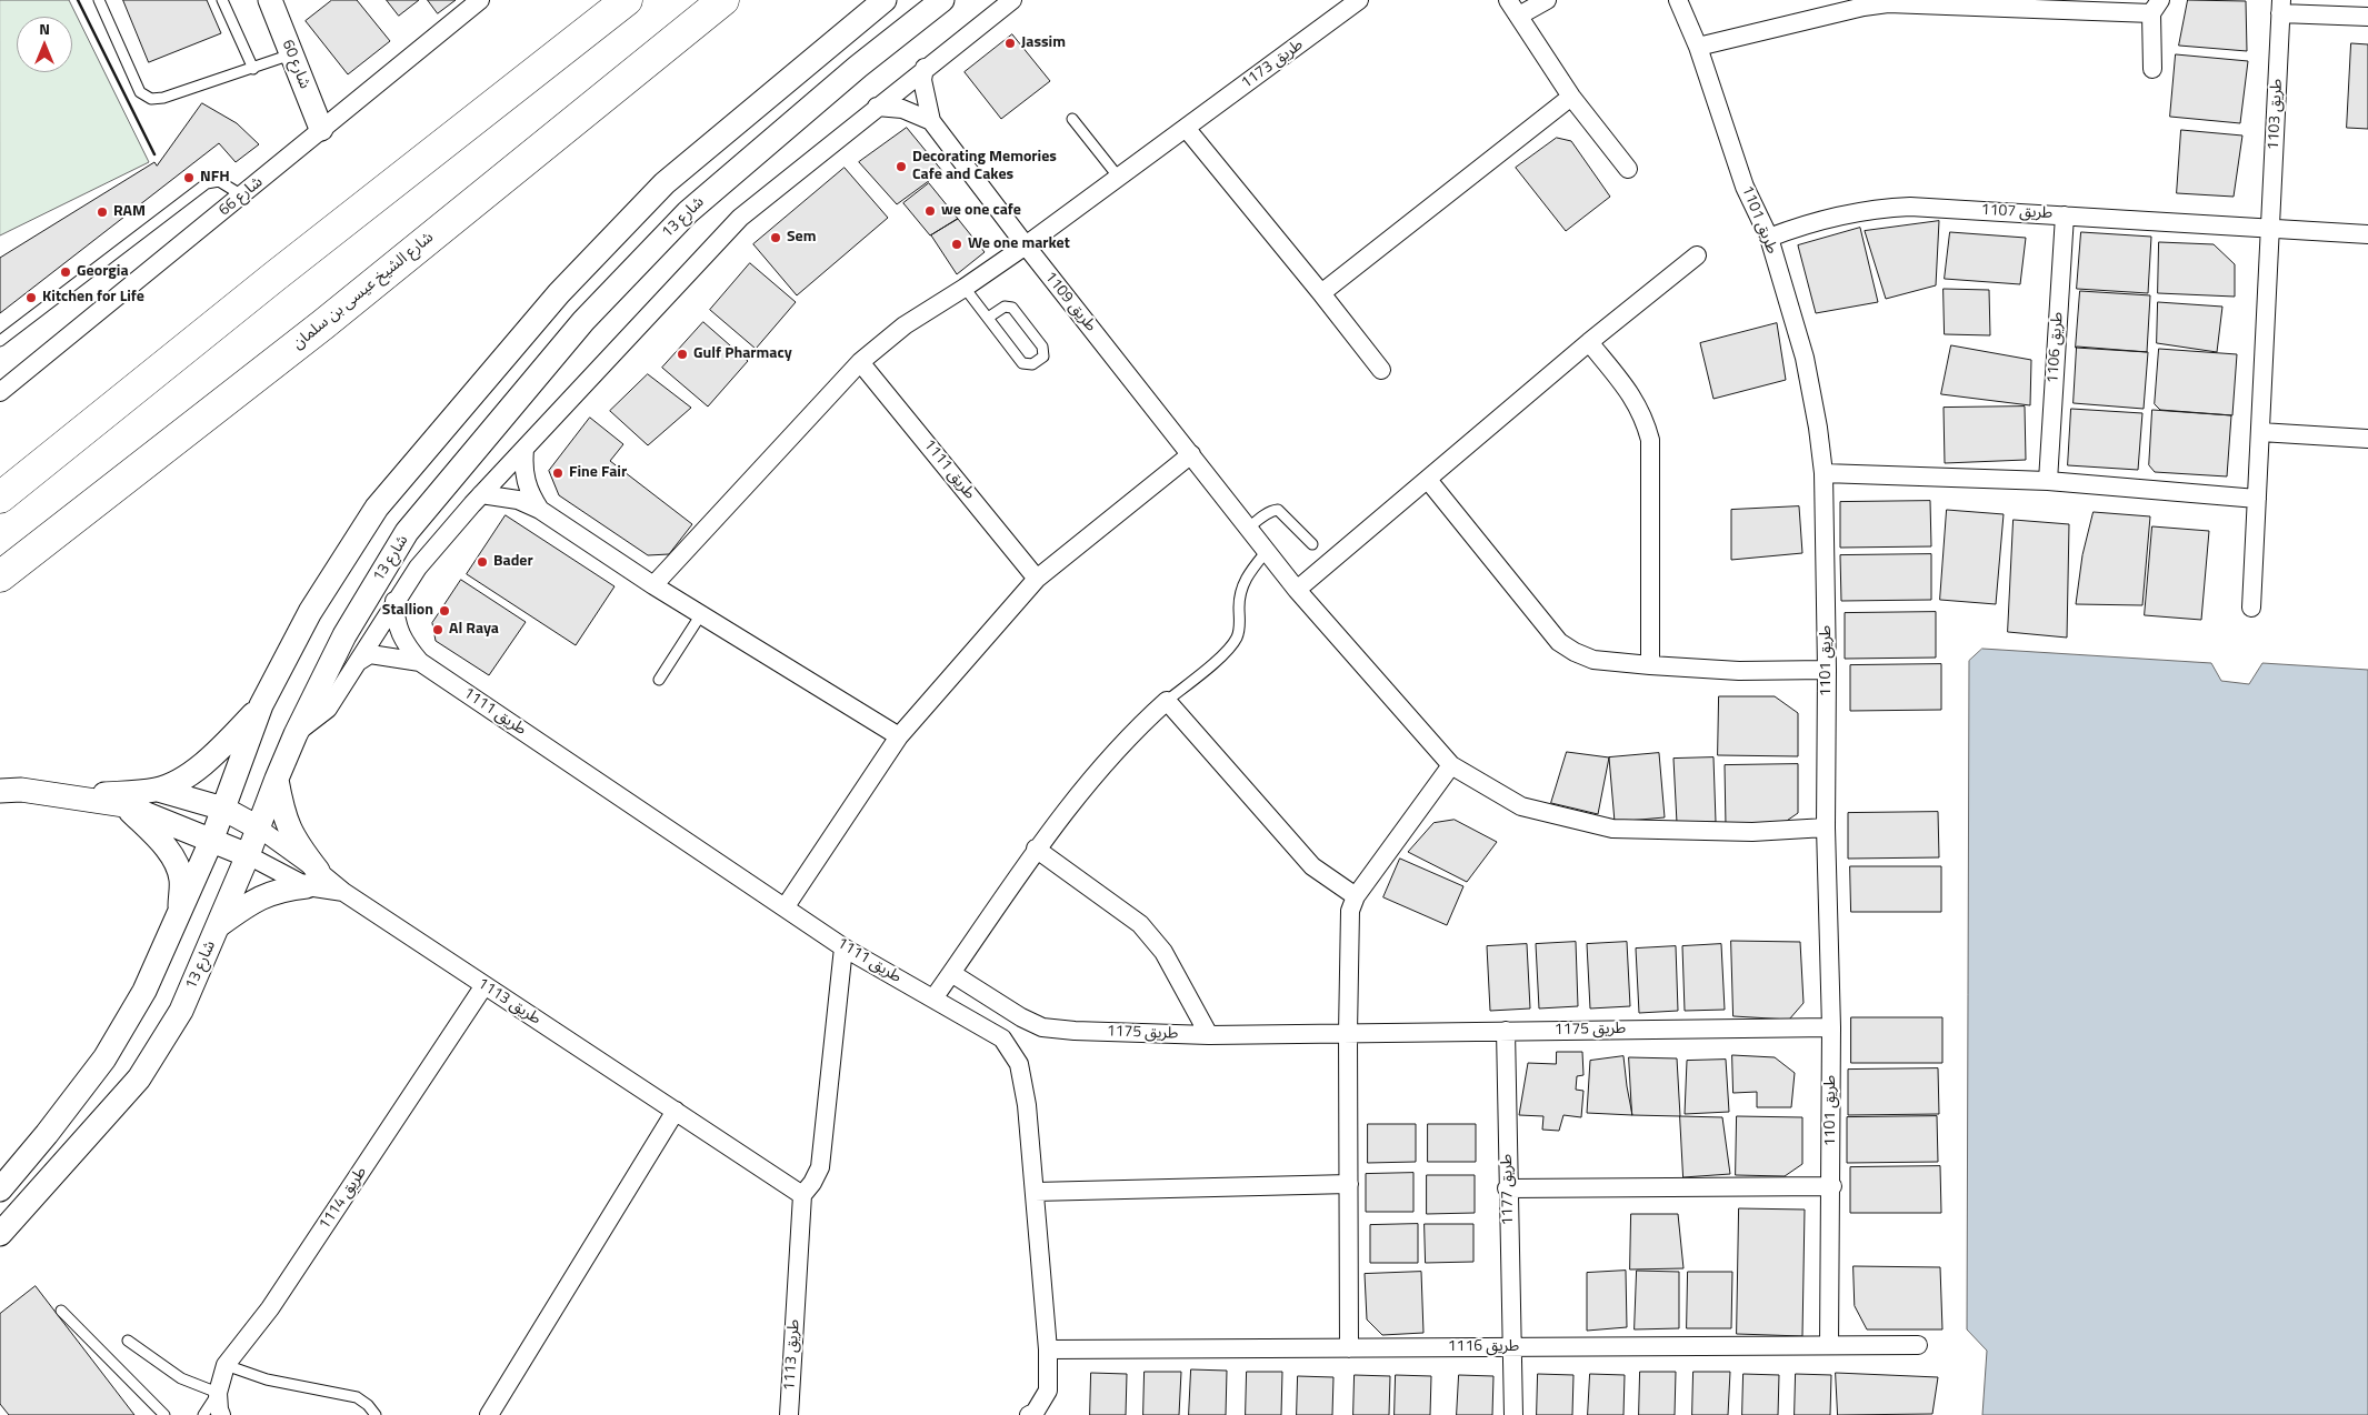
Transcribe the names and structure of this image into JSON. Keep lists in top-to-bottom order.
{
  "streets": {
    "highway": ["شارع الشيخ عيسى بن سلمان"],
    "street": [
      "شارع 60",
      "طريق 1173",
      "طريق 1103",
      "شارع 66",
      "طريق 1107",
      "شارع 13",
      "طريق 1101",
      "طريق 1109",
      "طريق 1106",
      "طريق 1111",
      "طريق 1113",
      "طريق 1175",
      "طريق 1177",
      "طريق 1114",
      "طريق 1116"
    ]
  },
  "crossings": [
    ["شارع 60", "شارع 66"],
    ["طريق 1173", "طريق 1109"],
    ["طريق 1173", "طريق 1111"],
    ["طريق 1103", "طريق 1107"],
    ["طريق 1107", "طريق 1101"],
    ["طريق 1107", "طريق 1106"],
    ["شارع 13", "طريق 1113"],
    ["طريق 1101", "طريق 1109"],
    ["طريق 1101", "طريق 1175"],
    ["طريق 1101", "طريق 1116"],
    ["طريق 1111", "طريق 1116"],
    ["طريق 1113", "طريق 1114"],
    ["طريق 1175", "طريق 1177"],
    ["طريق 1177", "طريق 1116"]
  ],
  "places": [
    "Jassim",
    "Decorating Memories Cafe and Cakes",
    "NFH",
    "we one cafe",
    "RAM",
    "Sem",
    "We one market",
    "Georgia",
    "Kitchen for Life",
    "Gulf Pharmacy",
    "Fine Fair",
    "Bader",
    "Stallion",
    "Al Raya"
  ],
  "north": "top"
}
